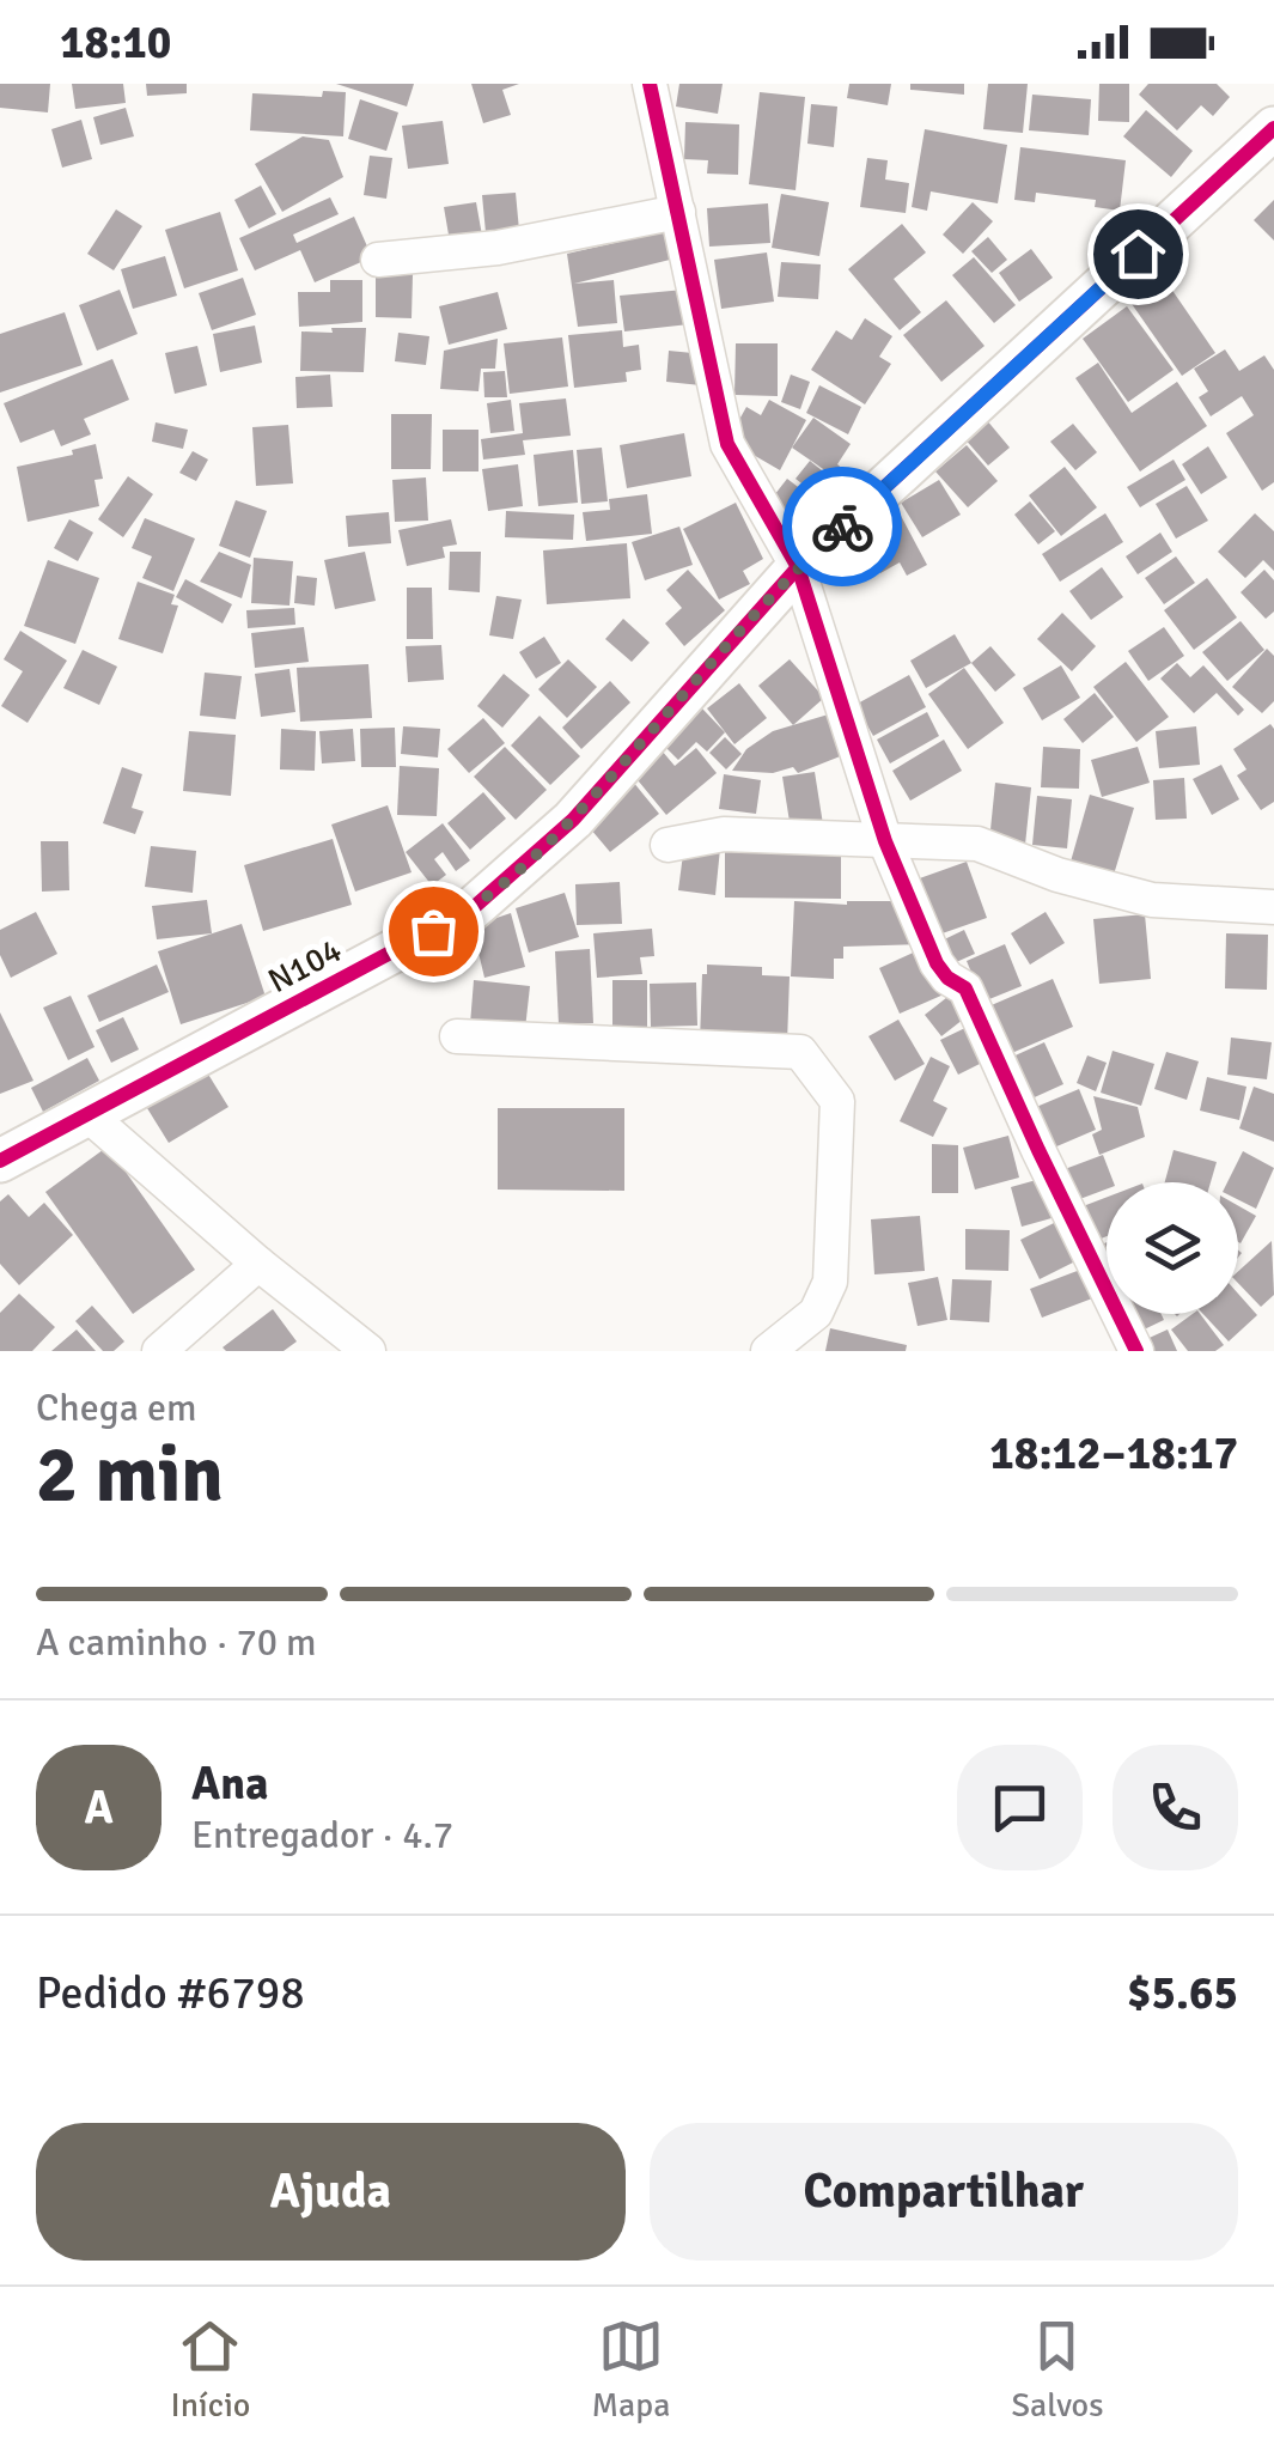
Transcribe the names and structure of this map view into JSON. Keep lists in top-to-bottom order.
{
  "streets": {
    "street": ["N104"]
  },
  "page": {
    "status": "18:10",
    "heading": ["2 min", "Chega em", "18:12–18:17"],
    "panel": [
      "Ana",
      "Entregador · 4.7",
      "Pedido #6798",
      "$5.65"
    ],
    "bar": "A caminho · 70 m",
    "round": "A",
    "buttons": ["Ajuda", "Compartilhar"],
    "tabs": ["Início", "Mapa", "Salvos"]
  }
}
